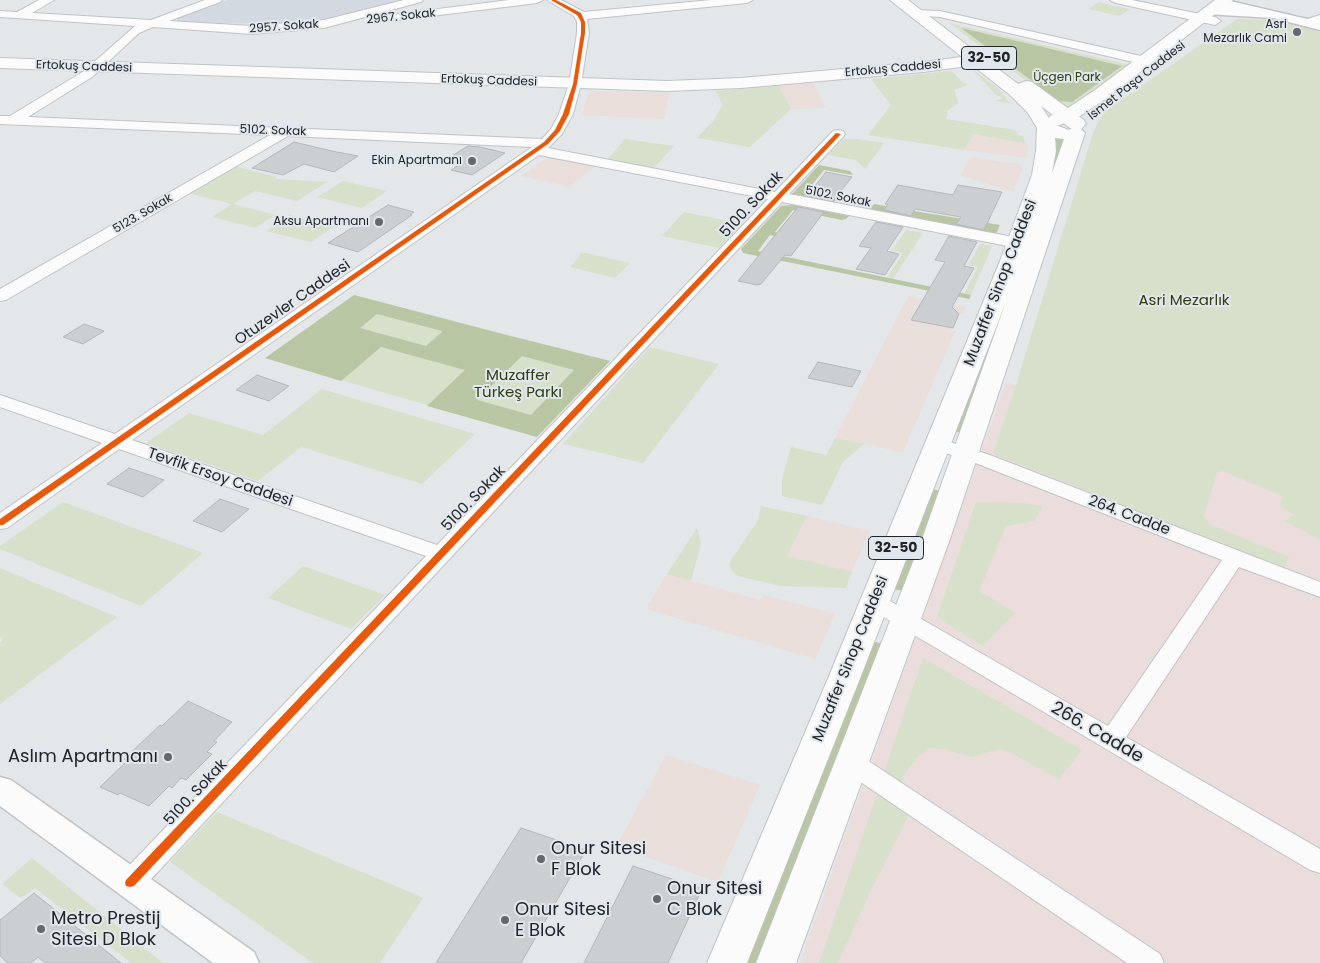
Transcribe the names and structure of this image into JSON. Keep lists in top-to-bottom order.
{
  "streets": {
    "main road": [
      "32-50",
      "Ertokuş Caddesi",
      "İsmet Paşa Caddesi",
      "Muzaffer Sinop Caddesi"
    ],
    "street": [
      "2967. Sokak",
      "2957. Sokak",
      "5102. Sokak",
      "5100. Sokak",
      "5123. Sokak",
      "Otuzevler Caddesi",
      "Tevfik Ersoy Caddesi",
      "264. Cadde",
      "266. Cadde"
    ]
  },
  "crossings": [
    ["2967. Sokak", "2957. Sokak"],
    ["32-50", "İsmet Paşa Caddesi"],
    ["32-50", "Muzaffer Sinop Caddesi"],
    ["Ertokuş Caddesi", "Otuzevler Caddesi"],
    ["İsmet Paşa Caddesi", "Muzaffer Sinop Caddesi"],
    ["5102. Sokak", "5100. Sokak"],
    ["5102. Sokak", "5123. Sokak"],
    ["5102. Sokak", "Muzaffer Sinop Caddesi"],
    ["5102. Sokak", "Otuzevler Caddesi"],
    ["5100. Sokak", "Tevfik Ersoy Caddesi"],
    ["Muzaffer Sinop Caddesi", "264. Cadde"],
    ["Muzaffer Sinop Caddesi", "266. Cadde"],
    ["Otuzevler Caddesi", "Tevfik Ersoy Caddesi"]
  ],
  "parks": ["Üçgen Park", "Asri Mezarlık", "Muzaffer Türkeş Parkı"],
  "places": [
    "Asri Mezarlık Cami",
    "Ekin Apartmanı",
    "Aksu Apartmanı",
    "Aslım Apartmanı",
    "Onur Sitesi F Blok",
    "Onur Sitesi C Blok",
    "Onur Sitesi E Blok",
    "Metro Prestij Sitesi D Blok"
  ]
}
